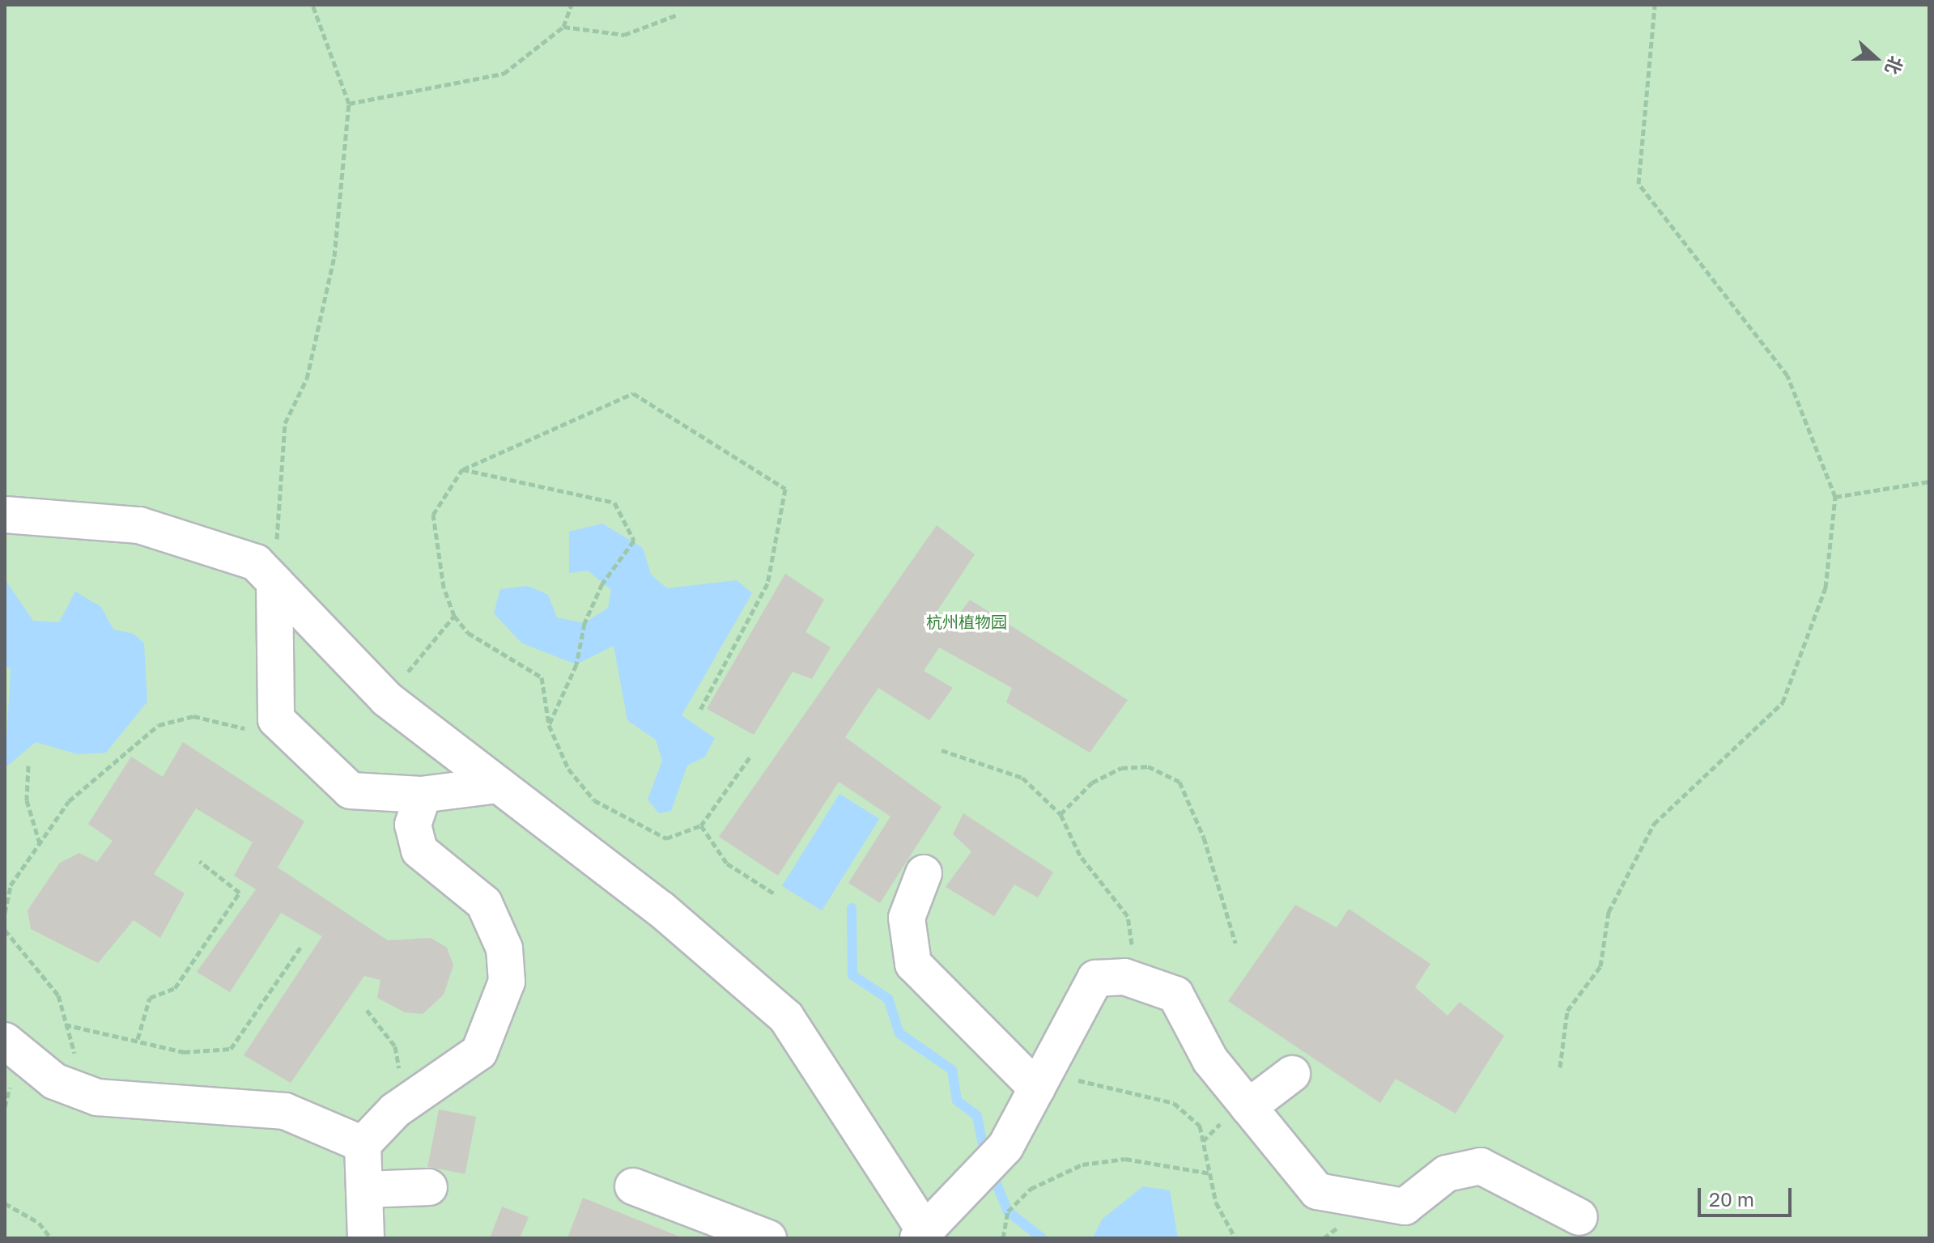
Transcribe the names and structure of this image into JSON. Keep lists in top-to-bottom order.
{
  "parks": ["杭州植物园"],
  "scale_bar": "20 m",
  "north": "right"
}
